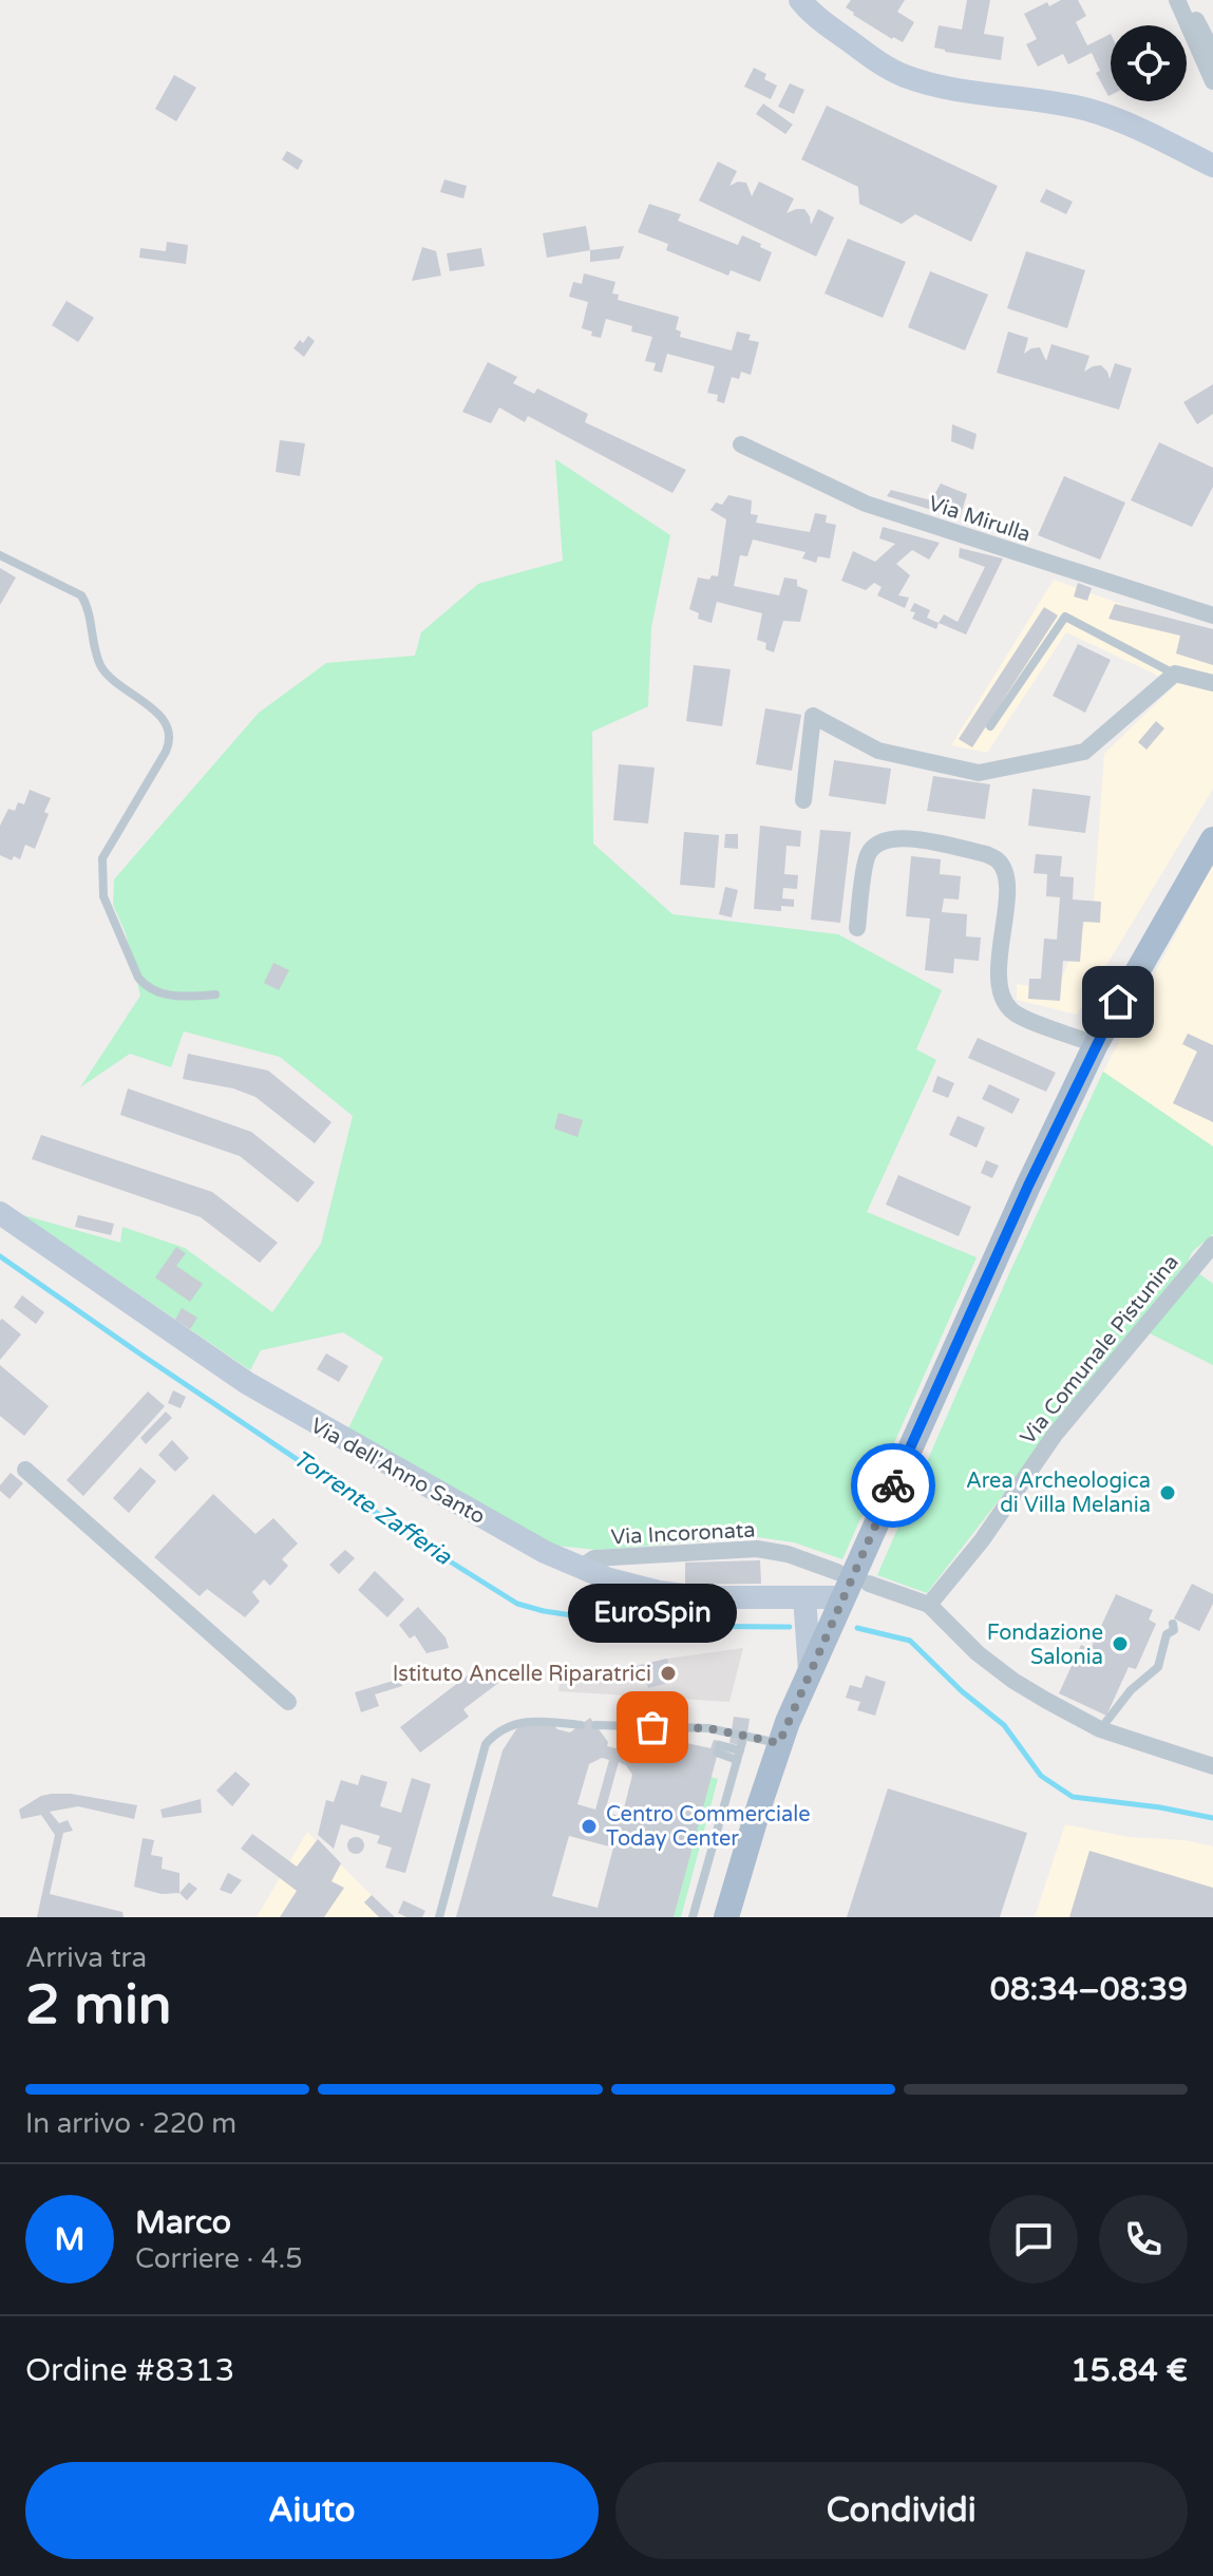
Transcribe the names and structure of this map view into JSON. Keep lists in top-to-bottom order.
{
  "streets": {
    "street": [
      "Via Mirulla",
      "Via Comunale Pistunina",
      "Via dell'Anno Santo",
      "Via Incoronata"
    ]
  },
  "crossings": [
    ["Via dell'Anno Santo", "Via Incoronata"]
  ],
  "water": ["Torrente Zafferia"],
  "places": [
    "Area Archeologica di Villa Melania",
    "Fondazione Salonia",
    "Istituto Ancelle Riparatrici",
    "EuroSpin",
    "Centro Commerciale Today Center"
  ],
  "page": {
    "bubble": "EuroSpin",
    "heading": ["2 min", "Arriva tra", "08:34–08:39"],
    "panel": [
      "Marco",
      "Corriere · 4.5",
      "Ordine #8313",
      "15.84 €"
    ],
    "bar": "In arrivo · 220 m",
    "round": "M",
    "buttons": ["Aiuto", "Condividi"]
  }
}
